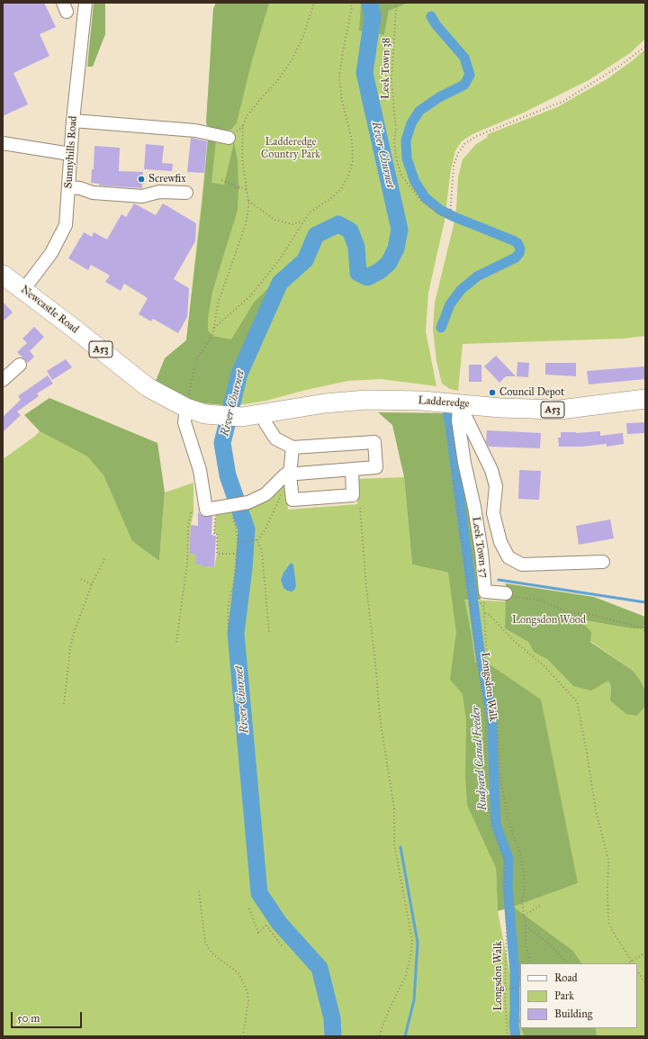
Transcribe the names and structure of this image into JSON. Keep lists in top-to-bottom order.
{
  "streets": {
    "highway": ["Newcastle Road", "A53", "Ladderedge"],
    "lane": ["Sunnyhills Road", "Leek Town 37"],
    "path": ["Leek Town 38", "Longsdon Walk"]
  },
  "crossings": [
    ["Sunnyhills Road", "Newcastle Road"],
    ["Newcastle Road", "Ladderedge"],
    ["Ladderedge", "Leek Town 37"],
    ["Ladderedge", "Longsdon Walk"],
    ["Leek Town 37", "Longsdon Walk"]
  ],
  "water": ["River Churnet", "Rudyard Canal Feeder"],
  "parks": ["Ladderedge Country Park", "Longsdon Wood"],
  "places": ["Screwfix", "Council Depot"],
  "legend": ["Road", "Park", "Building"],
  "scale_bar": "50 m"
}
